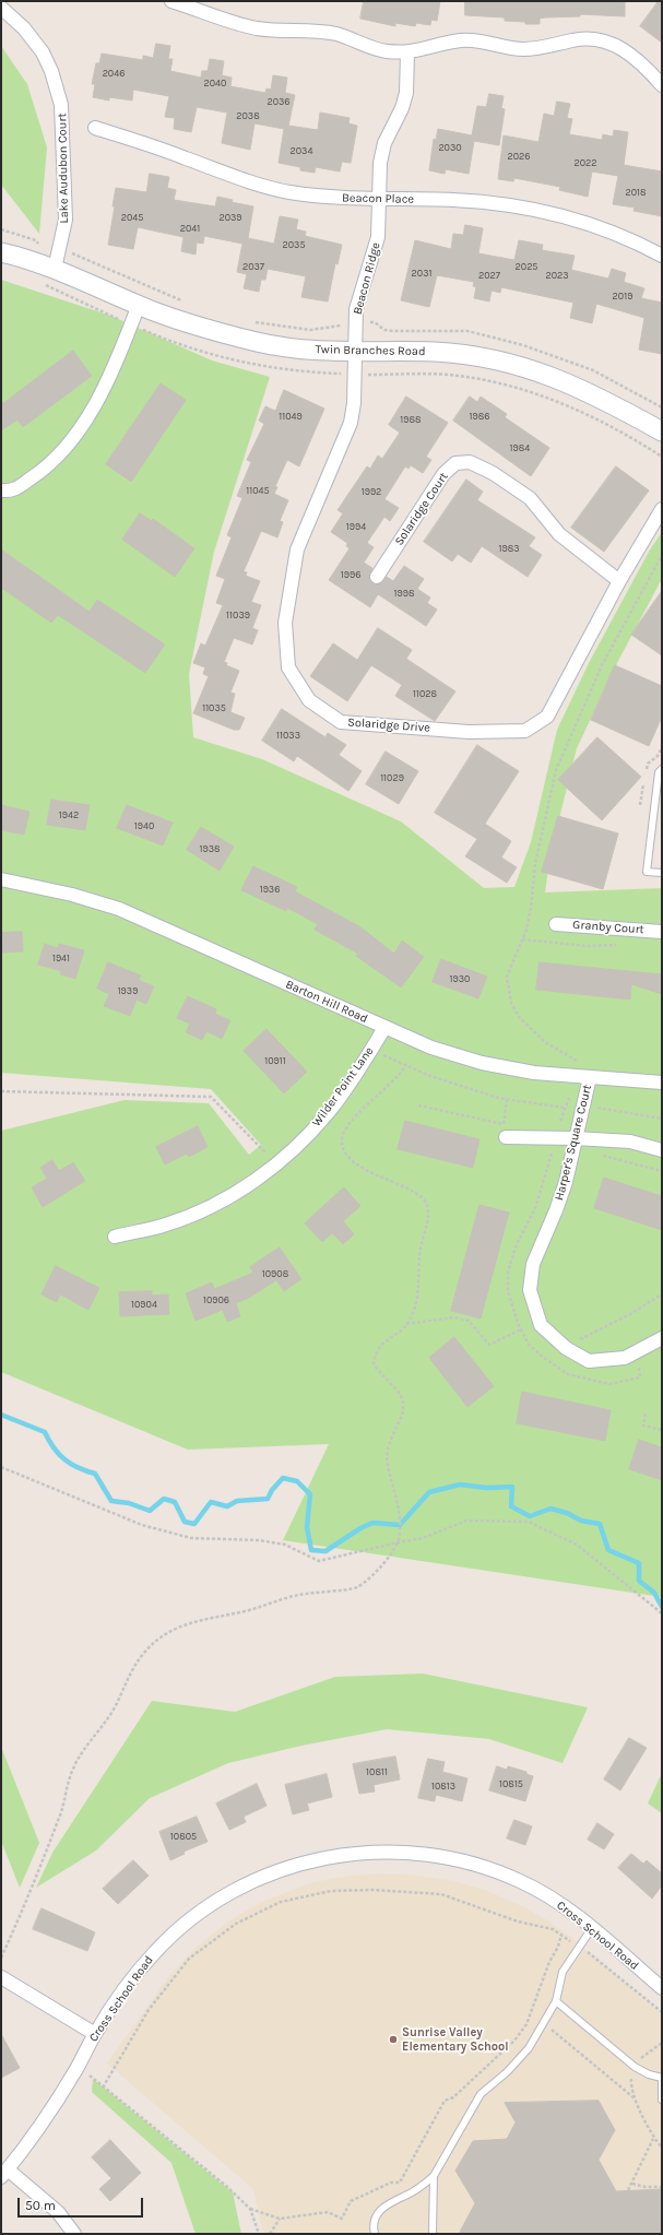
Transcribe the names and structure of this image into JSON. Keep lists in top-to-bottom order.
{
  "streets": {
    "main road": ["Twin Branches Road"],
    "street": [
      "Lake Audubon Court",
      "Beacon Place",
      "Beacon Ridge",
      "Solaridge Court",
      "Solaridge Drive",
      "Granby Court",
      "Barton Hill Road",
      "Wilder Point Lane",
      "Harper's Square Court",
      "Cross School Road"
    ]
  },
  "crossings": [
    ["Lake Audubon Court", "Twin Branches Road"],
    ["Beacon Place", "Beacon Ridge"],
    ["Beacon Ridge", "Twin Branches Road"],
    ["Beacon Ridge", "Solaridge Drive"],
    ["Twin Branches Road", "Solaridge Drive"],
    ["Solaridge Court", "Solaridge Drive"],
    ["Barton Hill Road", "Wilder Point Lane"],
    ["Barton Hill Road", "Harper's Square Court"]
  ],
  "places": ["Sunrise Valley Elementary School"],
  "house_numbers": [
    "2046",
    "2040",
    "2036",
    "2038",
    "2030",
    "2034",
    "2026",
    "2022",
    "2018",
    "2045",
    "2039",
    "2041",
    "2035",
    "2037",
    "2025",
    "2031",
    "2027",
    "2023",
    "2019",
    "11049",
    "1986",
    "1988",
    "1984",
    "11045",
    "1992",
    "1994",
    "1983",
    "1996",
    "1998",
    "11039",
    "11028",
    "11035",
    "11033",
    "11029",
    "1942",
    "1940",
    "1938",
    "1936",
    "1941",
    "1930",
    "1939",
    "10911",
    "10908",
    "10906",
    "10904",
    "10811",
    "10815",
    "10813",
    "10805"
  ],
  "scale_bar": "50 m"
}
